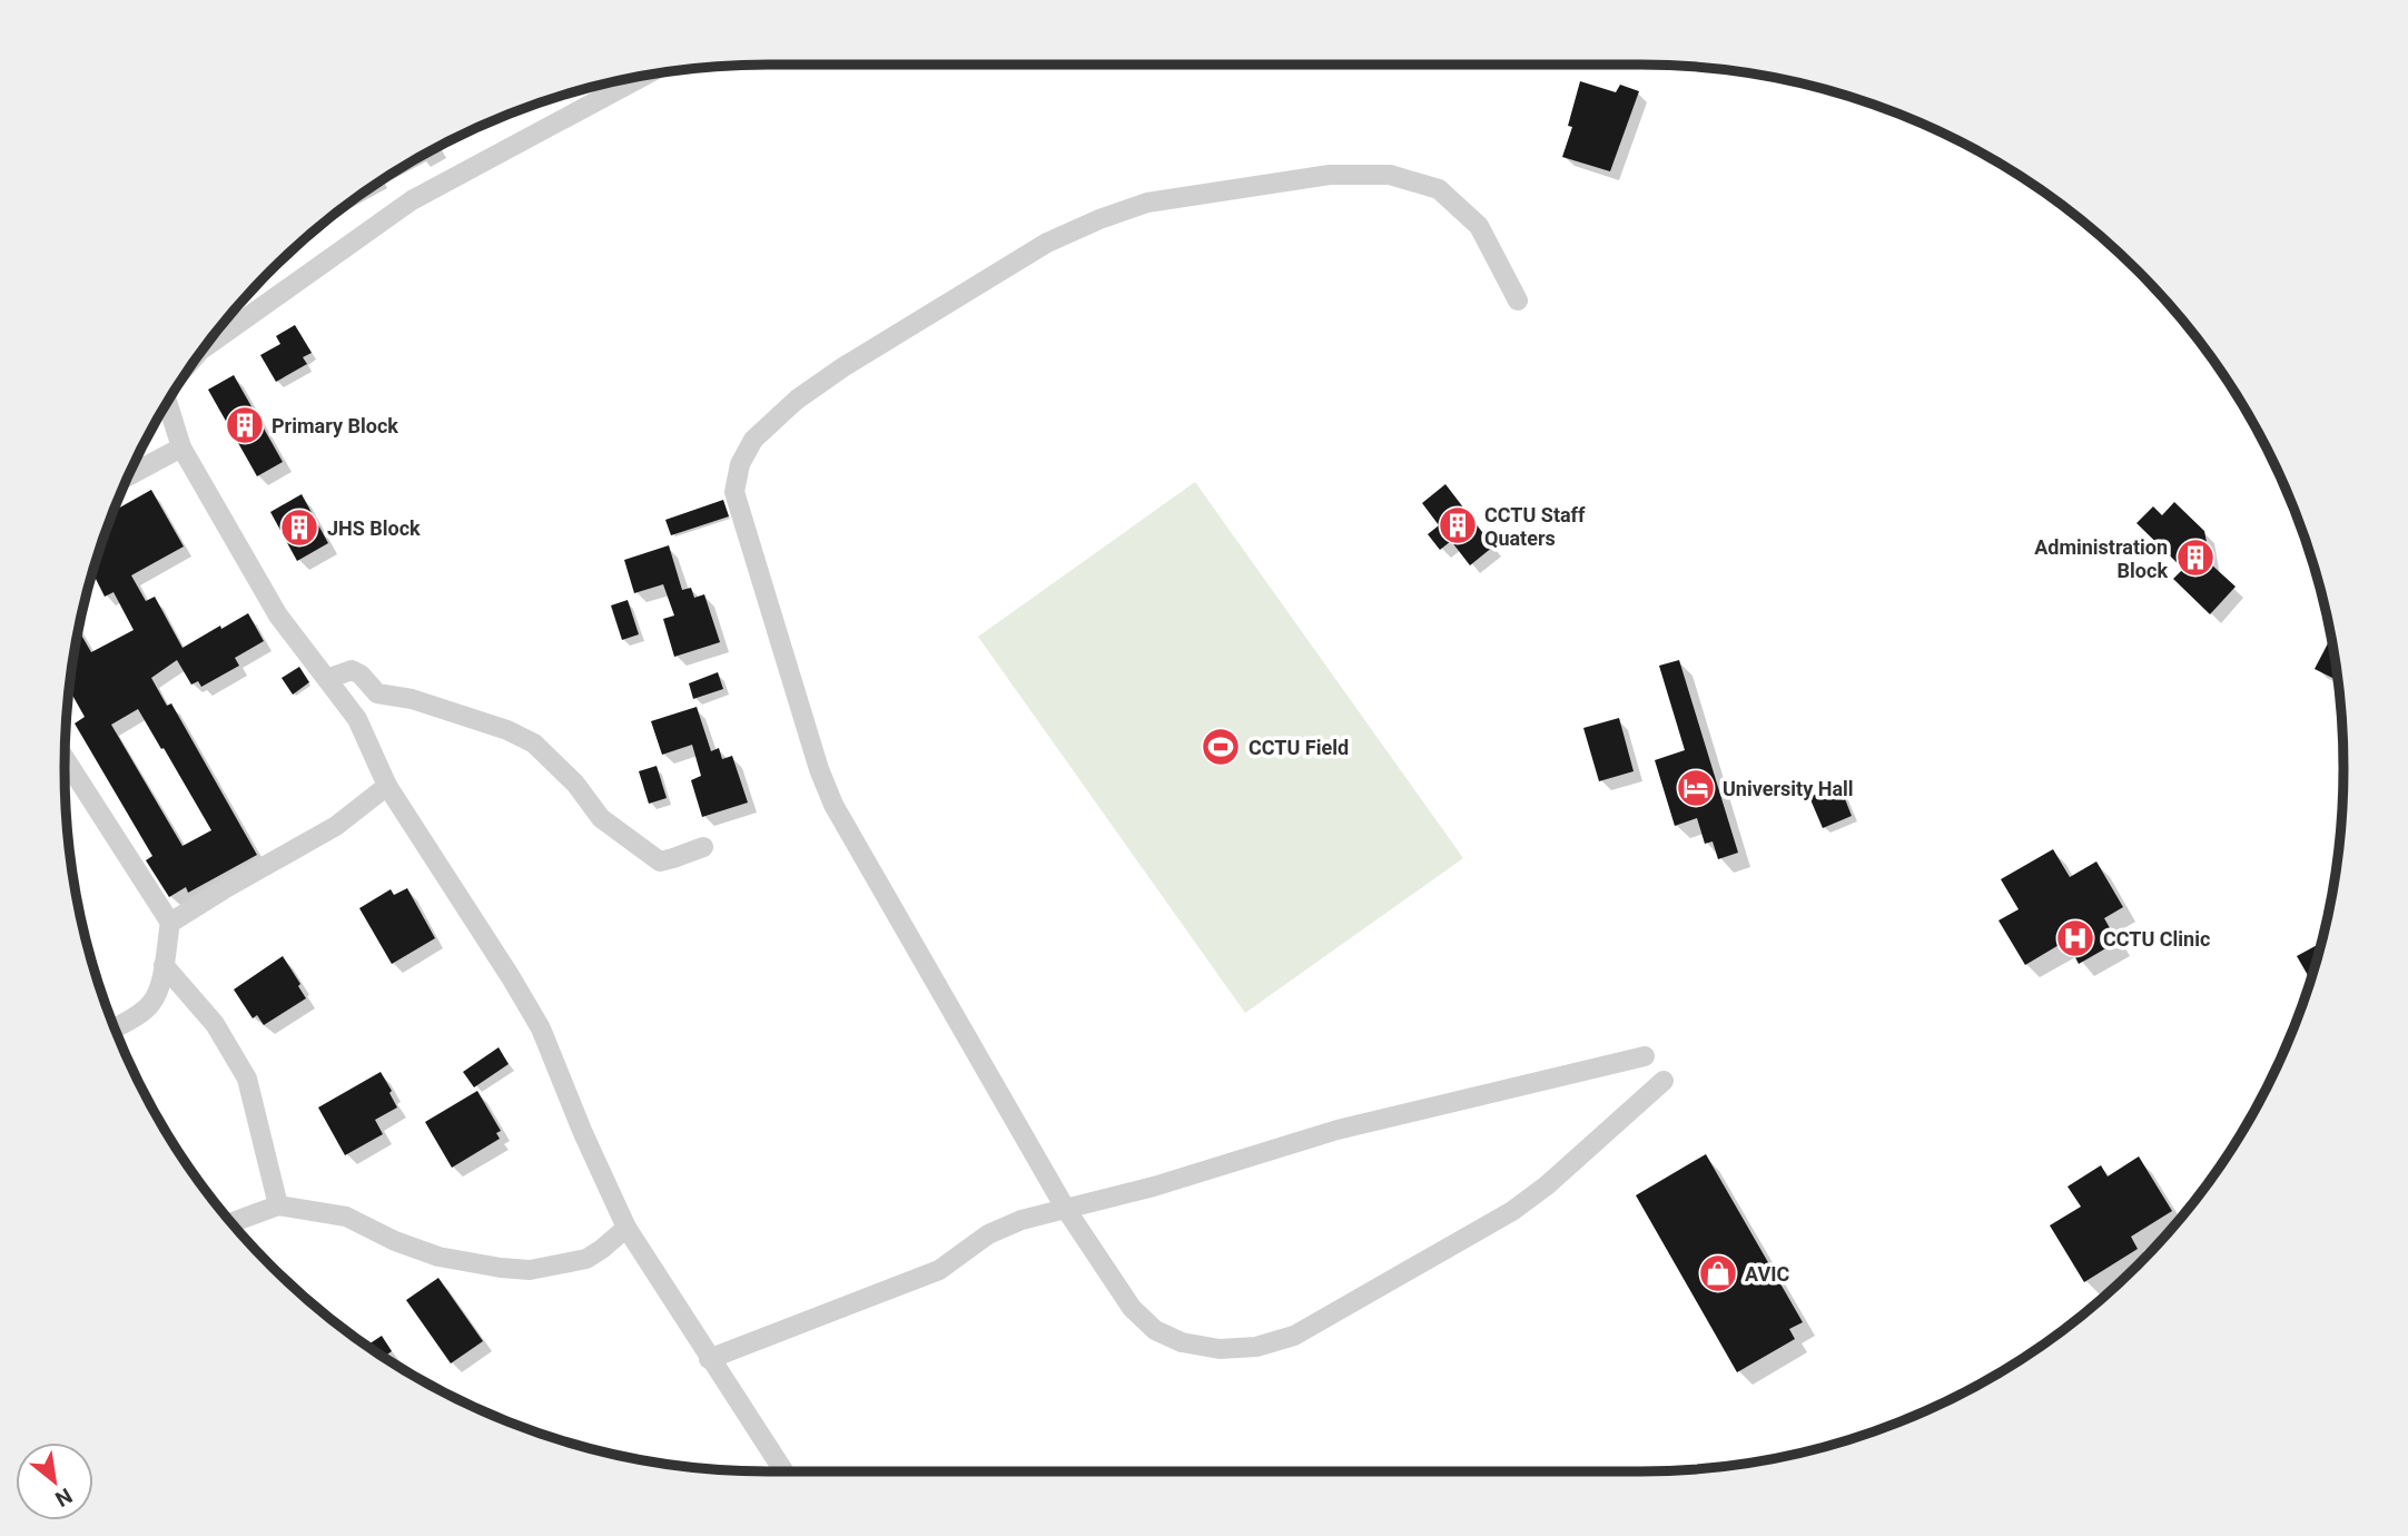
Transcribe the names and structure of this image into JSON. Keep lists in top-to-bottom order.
{
  "places": {
    "building": [
      "Primary Block",
      "CCTU Staff Quaters",
      "JHS Block",
      "Administration Block"
    ],
    "sports": ["CCTU Field"],
    "hotel": ["University Hall"],
    "hospital": ["CCTU Clinic"],
    "shop": ["AVIC"]
  },
  "north": "bottom right"
}
